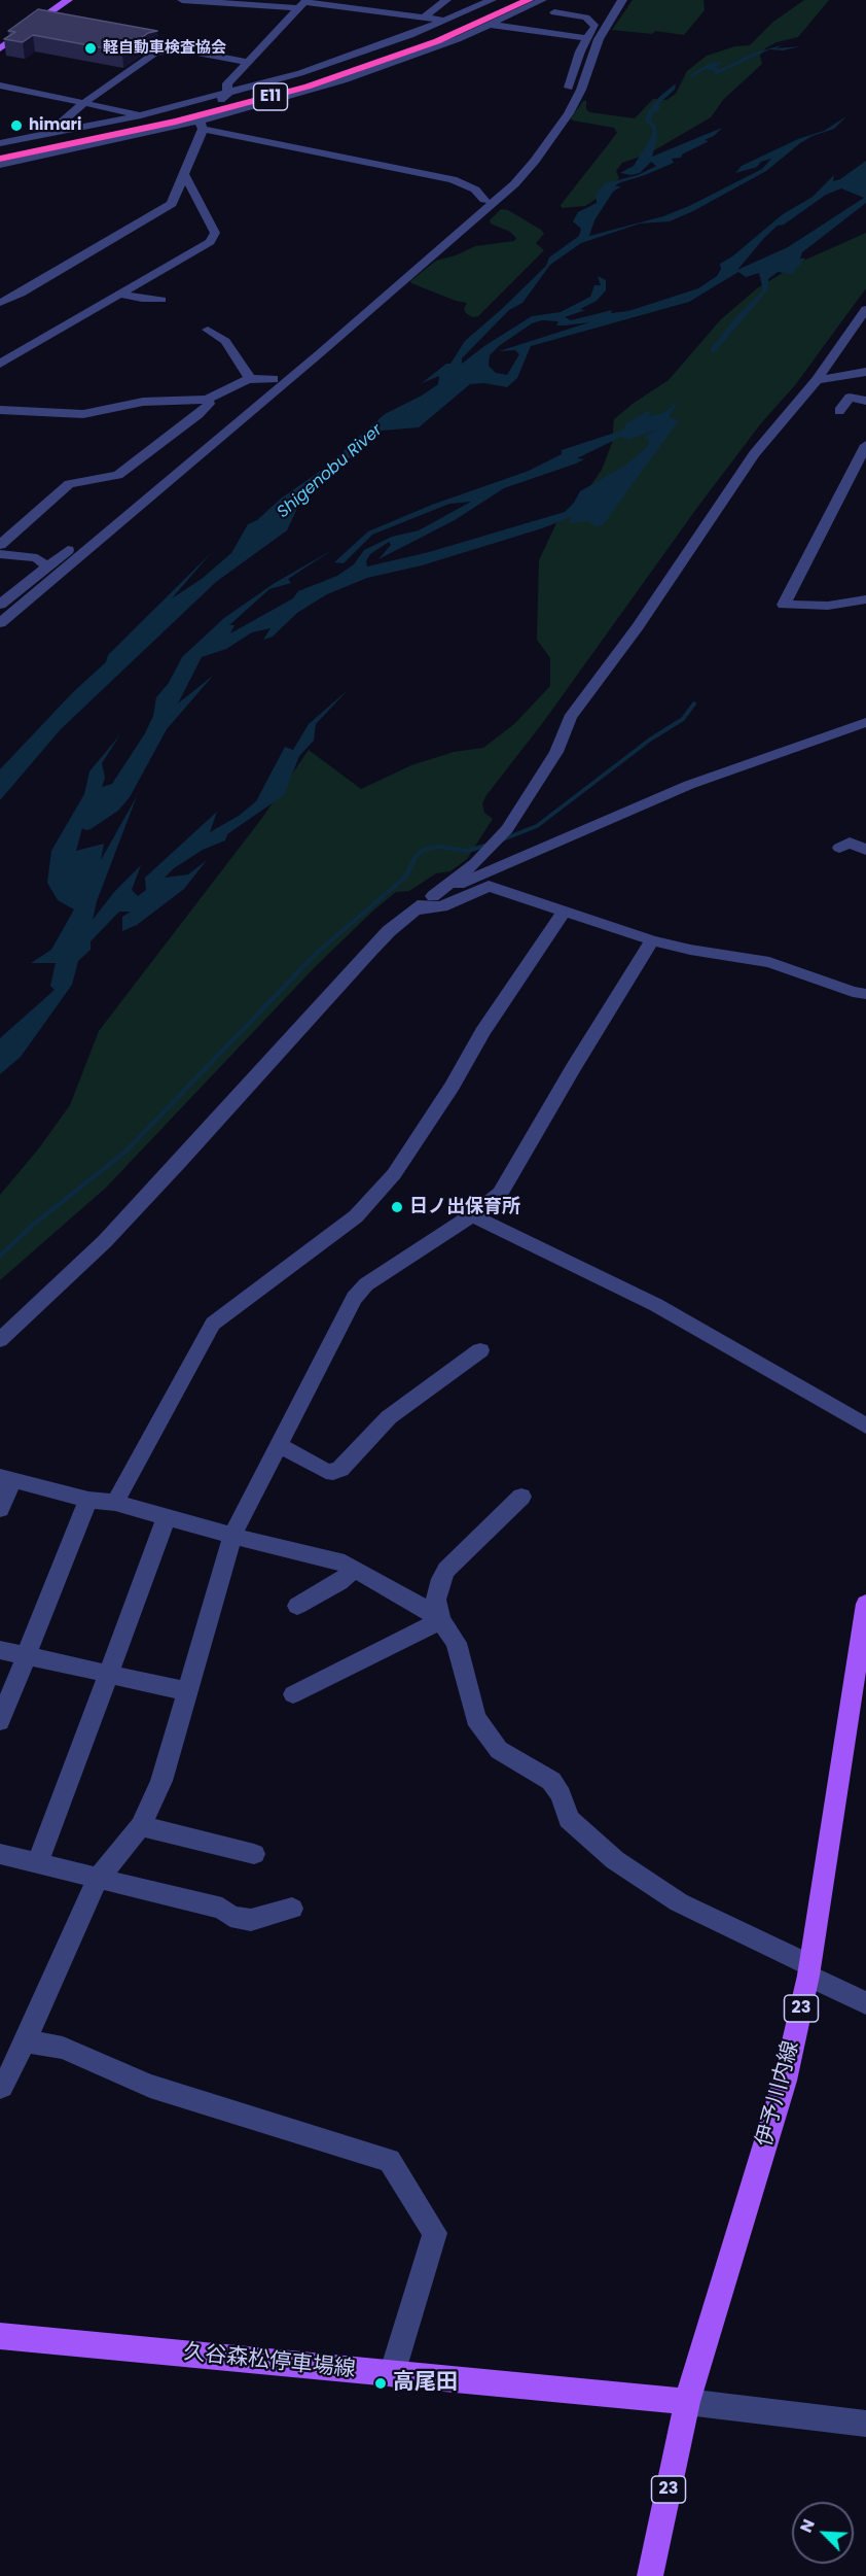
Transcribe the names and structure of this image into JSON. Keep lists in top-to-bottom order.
{
  "streets": {
    "highway": ["E11"],
    "main road": ["23", "伊予川内線", "久谷森松停車場線"]
  },
  "crossings": [
    ["伊予川内線", "久谷森松停車場線"]
  ],
  "water": ["Shigenobu River"],
  "places": [
    "軽自動車検査協会",
    "himari",
    "日ノ出保育所",
    "高尾田"
  ],
  "north": "top left"
}
